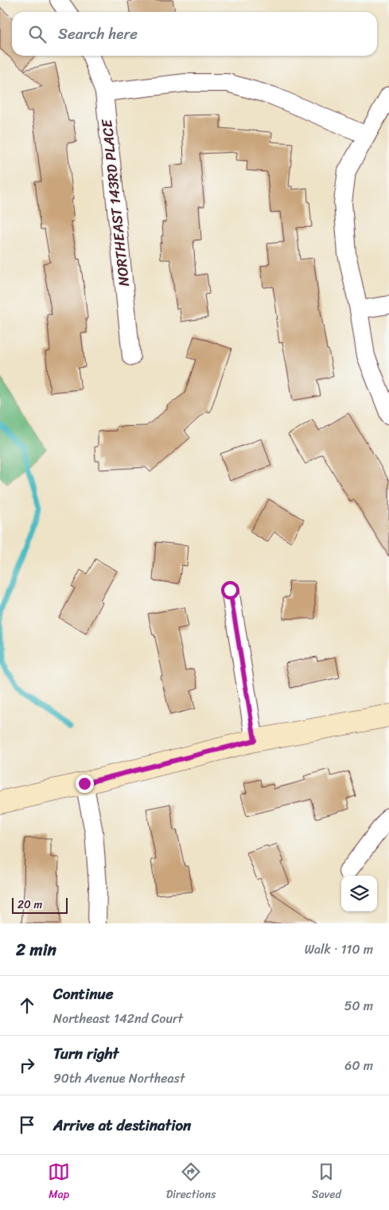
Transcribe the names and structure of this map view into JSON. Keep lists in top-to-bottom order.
{
  "streets": {
    "street": ["NORTHEAST 143RD PLACE"]
  },
  "scale_bar": "20 m",
  "page": {
    "search": "Search here",
    "scale": "20 m",
    "heading": ["2 min", "Walk · 110 m"],
    "list": [
      ["Continue", "Northeast 142nd Court", "50 m"],
      ["Turn right", "90th Avenue Northeast", "60 m"],
      "Arrive at destination"
    ],
    "nav": ["Map", "Directions", "Saved"]
  }
}
